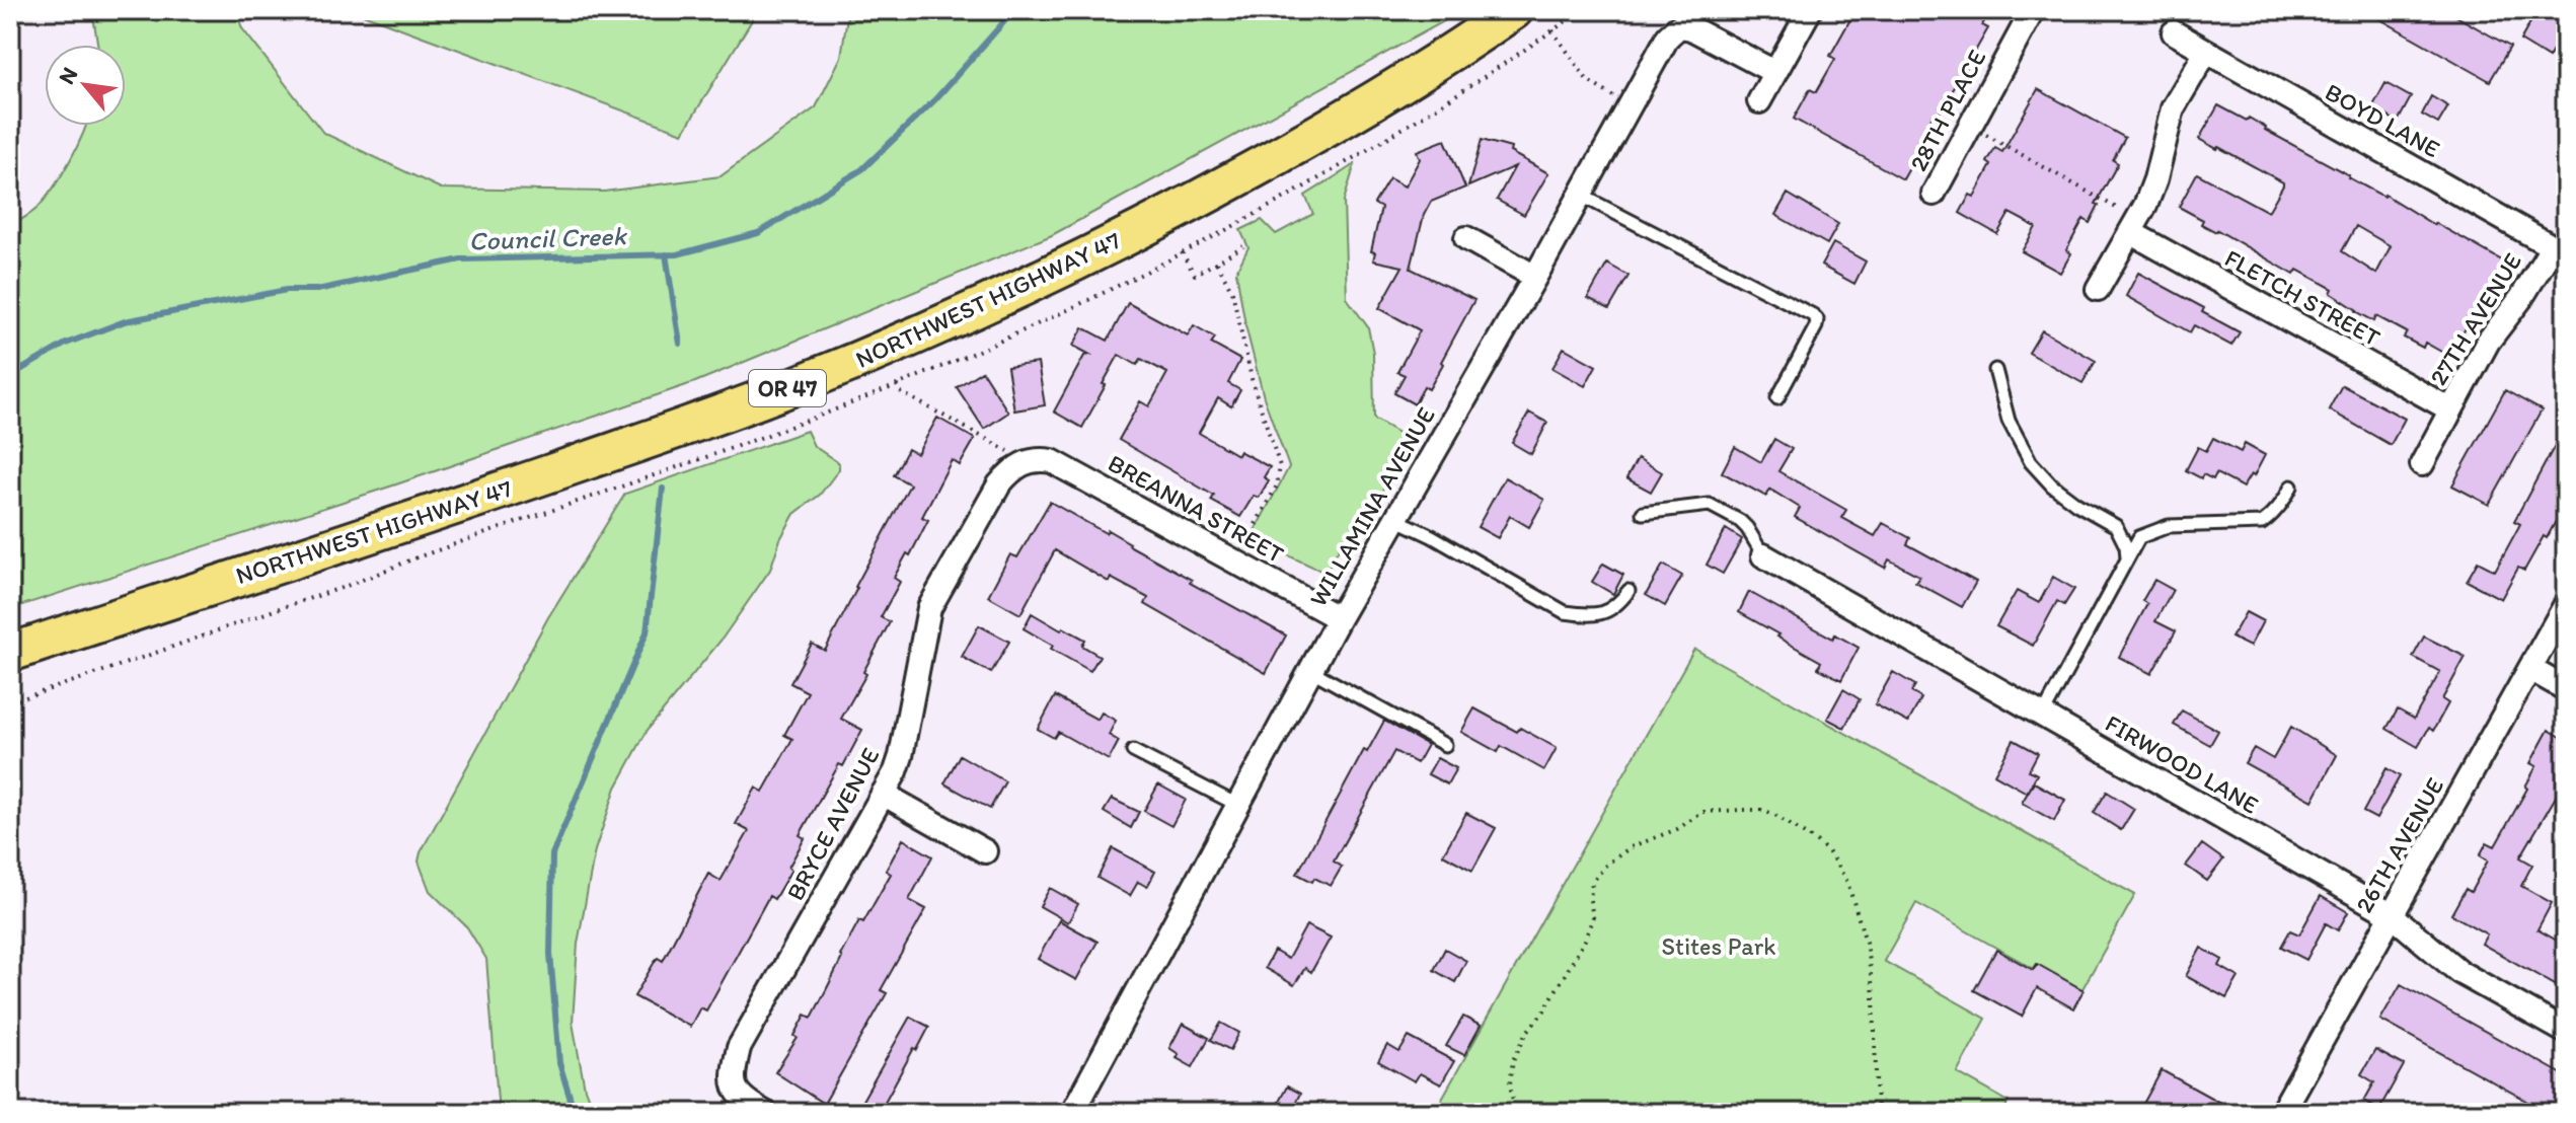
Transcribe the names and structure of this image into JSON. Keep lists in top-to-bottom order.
{
  "streets": {
    "main road": ["NORTHWEST HIGHWAY 47", "OR 47"],
    "street": [
      "28TH PLACE",
      "BOYD LANE",
      "FLETCH STREET",
      "27TH AVENUE",
      "WILLAMINA AVENUE",
      "BREANNA STREET",
      "FIRWOOD LANE",
      "BRYCE AVENUE",
      "26TH AVENUE"
    ]
  },
  "crossings": [
    ["BOYD LANE", "27TH AVENUE"],
    ["FLETCH STREET", "27TH AVENUE"],
    ["WILLAMINA AVENUE", "BREANNA STREET"],
    ["BREANNA STREET", "BRYCE AVENUE"],
    ["FIRWOOD LANE", "26TH AVENUE"]
  ],
  "water": ["Council Creek"],
  "parks": ["Stites Park"],
  "north": "top left"
}
